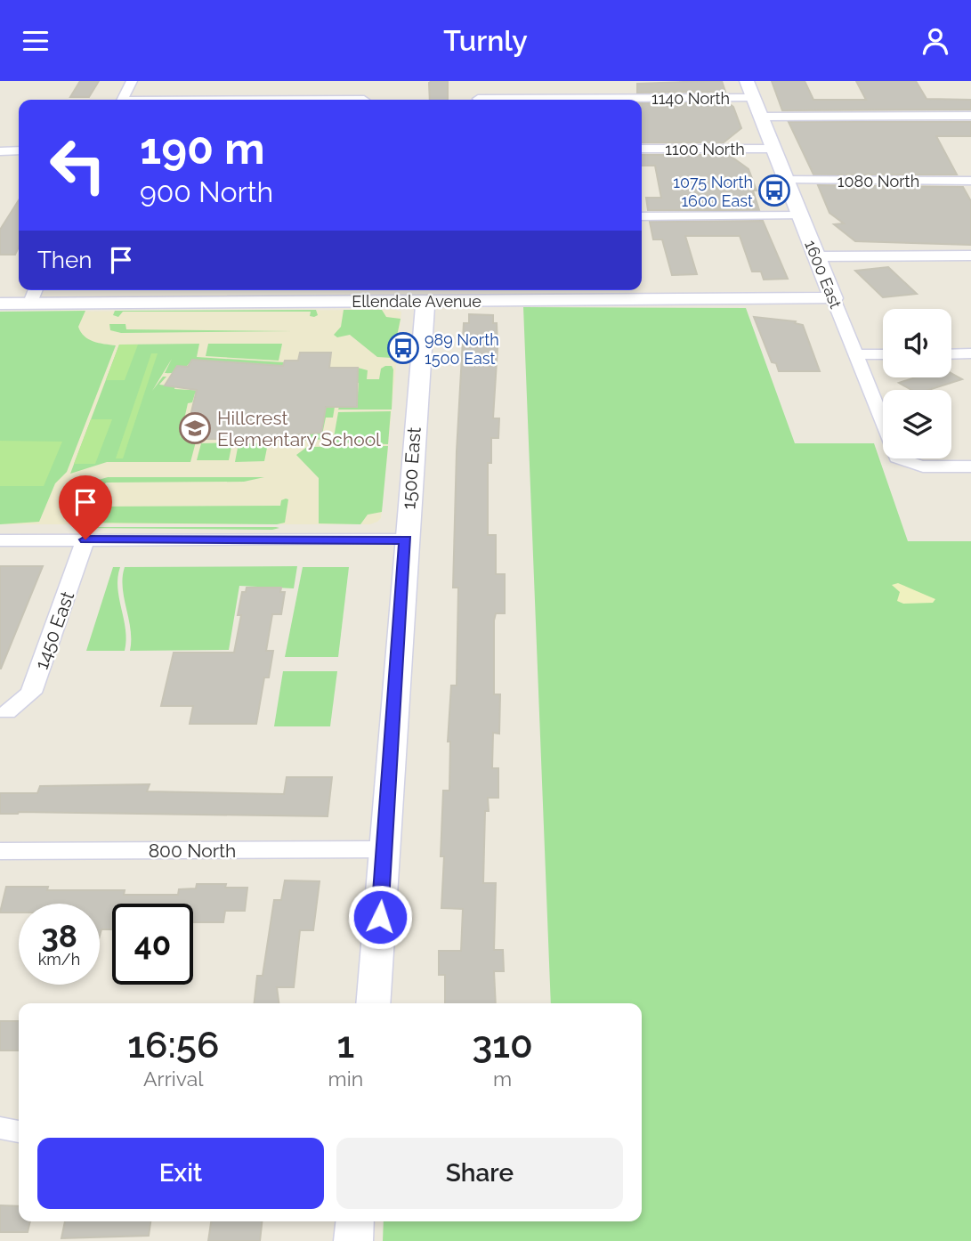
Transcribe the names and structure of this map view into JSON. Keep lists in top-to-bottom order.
{
  "streets": {
    "street": [
      "1140 North",
      "1100 North",
      "1080 North",
      "1600 East",
      "Ellendale Avenue",
      "1500 East",
      "1450 East",
      "800 North"
    ]
  },
  "crossings": [
    ["1140 North", "1600 East"],
    ["1100 North", "1600 East"],
    ["1080 North", "1600 East"],
    ["1600 East", "Ellendale Avenue"],
    ["Ellendale Avenue", "1500 East"],
    ["1500 East", "800 North"]
  ],
  "places": {
    "bus stop": ["1075 North 1600 East", "989 North 1500 East"],
    "school or university": ["Hillcrest Elementary School"]
  },
  "page": {
    "header": "Turnly",
    "turn": ["190 m", "900 North"],
    "then": "Then",
    "speed": "38 km/h",
    "limit": "40",
    "eta": [
      "16:56",
      "Arrival",
      "1",
      "min",
      "310",
      "m"
    ],
    "buttons": ["Exit", "Share"]
  }
}
